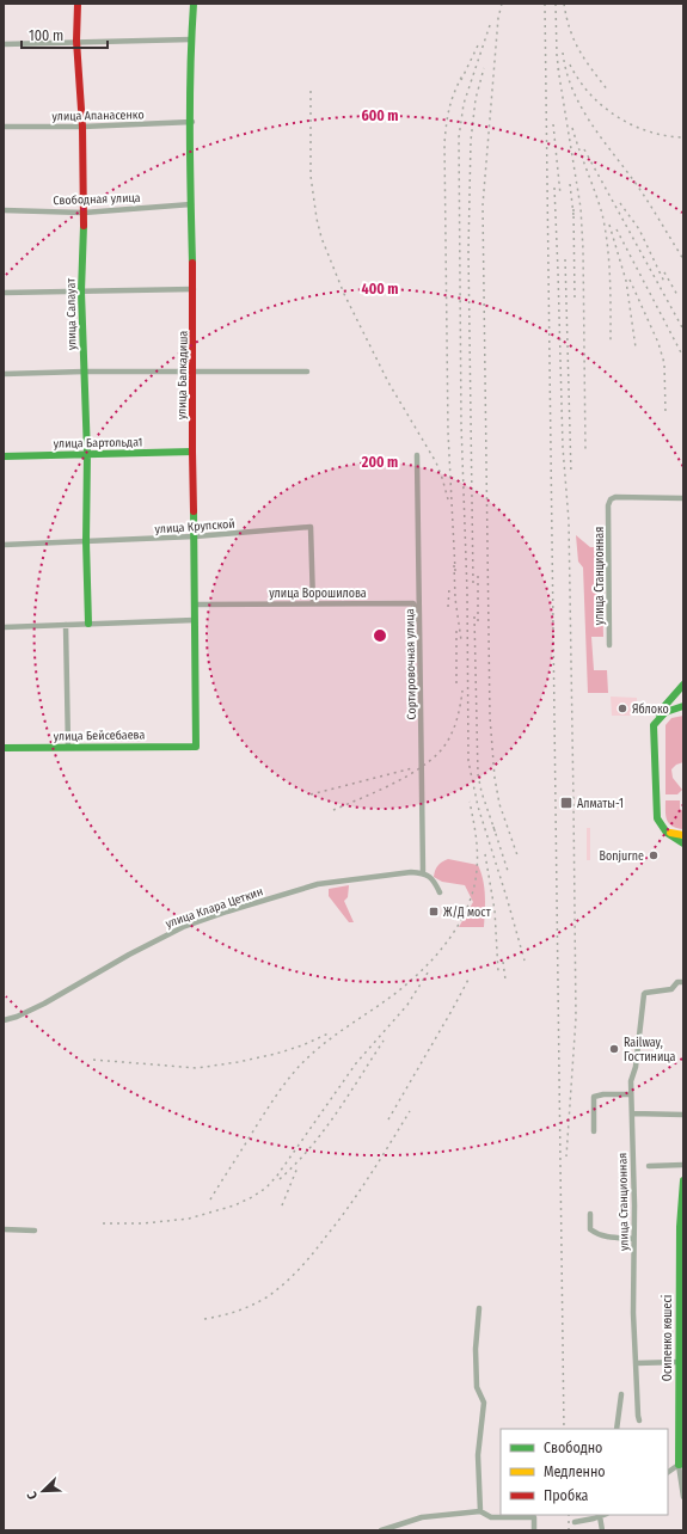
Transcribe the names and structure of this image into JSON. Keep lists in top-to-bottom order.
{
  "streets": {
    "street": [
      "улица Апанасенко",
      "Свободная улица",
      "улица Салауат",
      "улица Балкадиша",
      "улица Бартольда1",
      "улица Крупской",
      "улица Станционная",
      "улица Ворошилова",
      "Сортировочная улица",
      "улица Бейсебаева",
      "улица Клара Цеткин",
      "Осипенко көшесі"
    ]
  },
  "crossings": [
    ["улица Апанасенко", "улица Салауат"],
    ["улица Апанасенко", "улица Балкадиша"],
    ["Свободная улица", "улица Салауат"],
    ["Свободная улица", "улица Балкадиша"],
    ["улица Салауат", "улица Бартольда1"],
    ["улица Салауат", "улица Крупской"],
    ["улица Балкадиша", "улица Бартольда1"],
    ["улица Балкадиша", "улица Крупской"],
    ["улица Балкадиша", "улица Ворошилова"],
    ["улица Балкадиша", "улица Бейсебаева"],
    ["улица Крупской", "улица Ворошилова"],
    ["улица Ворошилова", "Сортировочная улица"],
    ["Сортировочная улица", "улица Клара Цеткин"]
  ],
  "places": {
    "other": ["Яблоко", "Bonjurne", "Railway, Гостиница"],
    "transit": ["Алматы-1", "Ж/Д мост"]
  },
  "legend": ["Свободно", "Медленно", "Пробка"],
  "scale_bar": "100 m",
  "north": "bottom left",
  "rings": ["600 m", "400 m", "200 m"]
}
